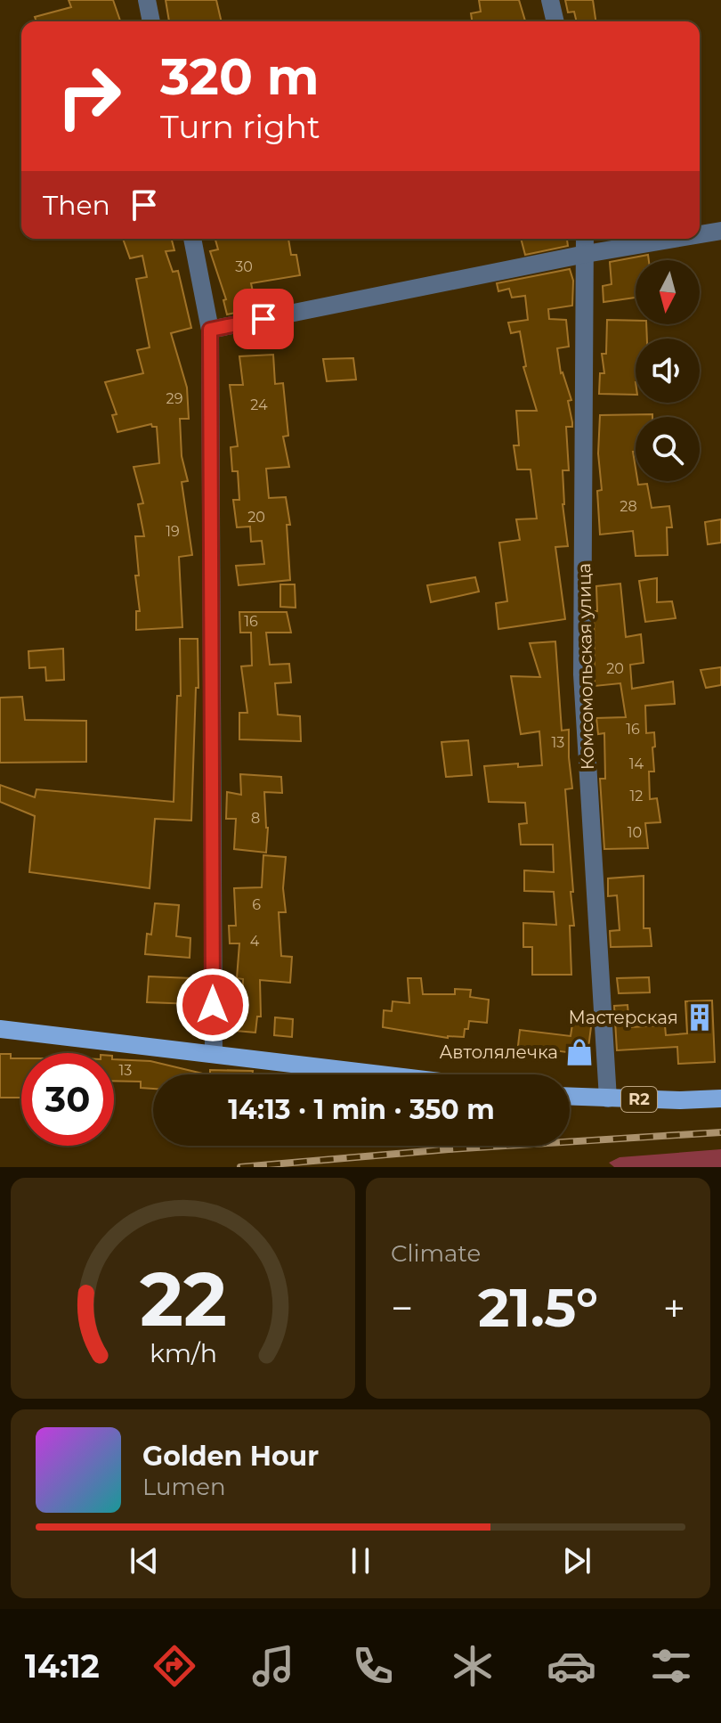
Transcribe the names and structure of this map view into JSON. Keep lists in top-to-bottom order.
{
  "streets": {
    "main road": ["R2"],
    "street": ["Комсомольская улица"]
  },
  "crossings": [
    ["Комсомольская улица", "R2"]
  ],
  "places": {
    "building": ["Мастерская"],
    "shop": ["Автолялечка"]
  },
  "house_numbers": [
    "30",
    "29",
    "24",
    "28",
    "20",
    "19",
    "16",
    "20",
    "16",
    "13",
    "14",
    "12",
    "8",
    "10",
    "6",
    "4",
    "13"
  ],
  "north": "bottom",
  "page": {
    "turn": ["320 m", "Turn right"],
    "then": "Then",
    "limit": "30",
    "trip": "14:13 · 1 min · 350 m",
    "tile": "Climate",
    "heat": ["−", "21.5°", "+"],
    "song": ["Golden Hour", "Lumen"],
    "tabs": "14:12",
    "gauge": ["22", "km/h"]
  }
}
